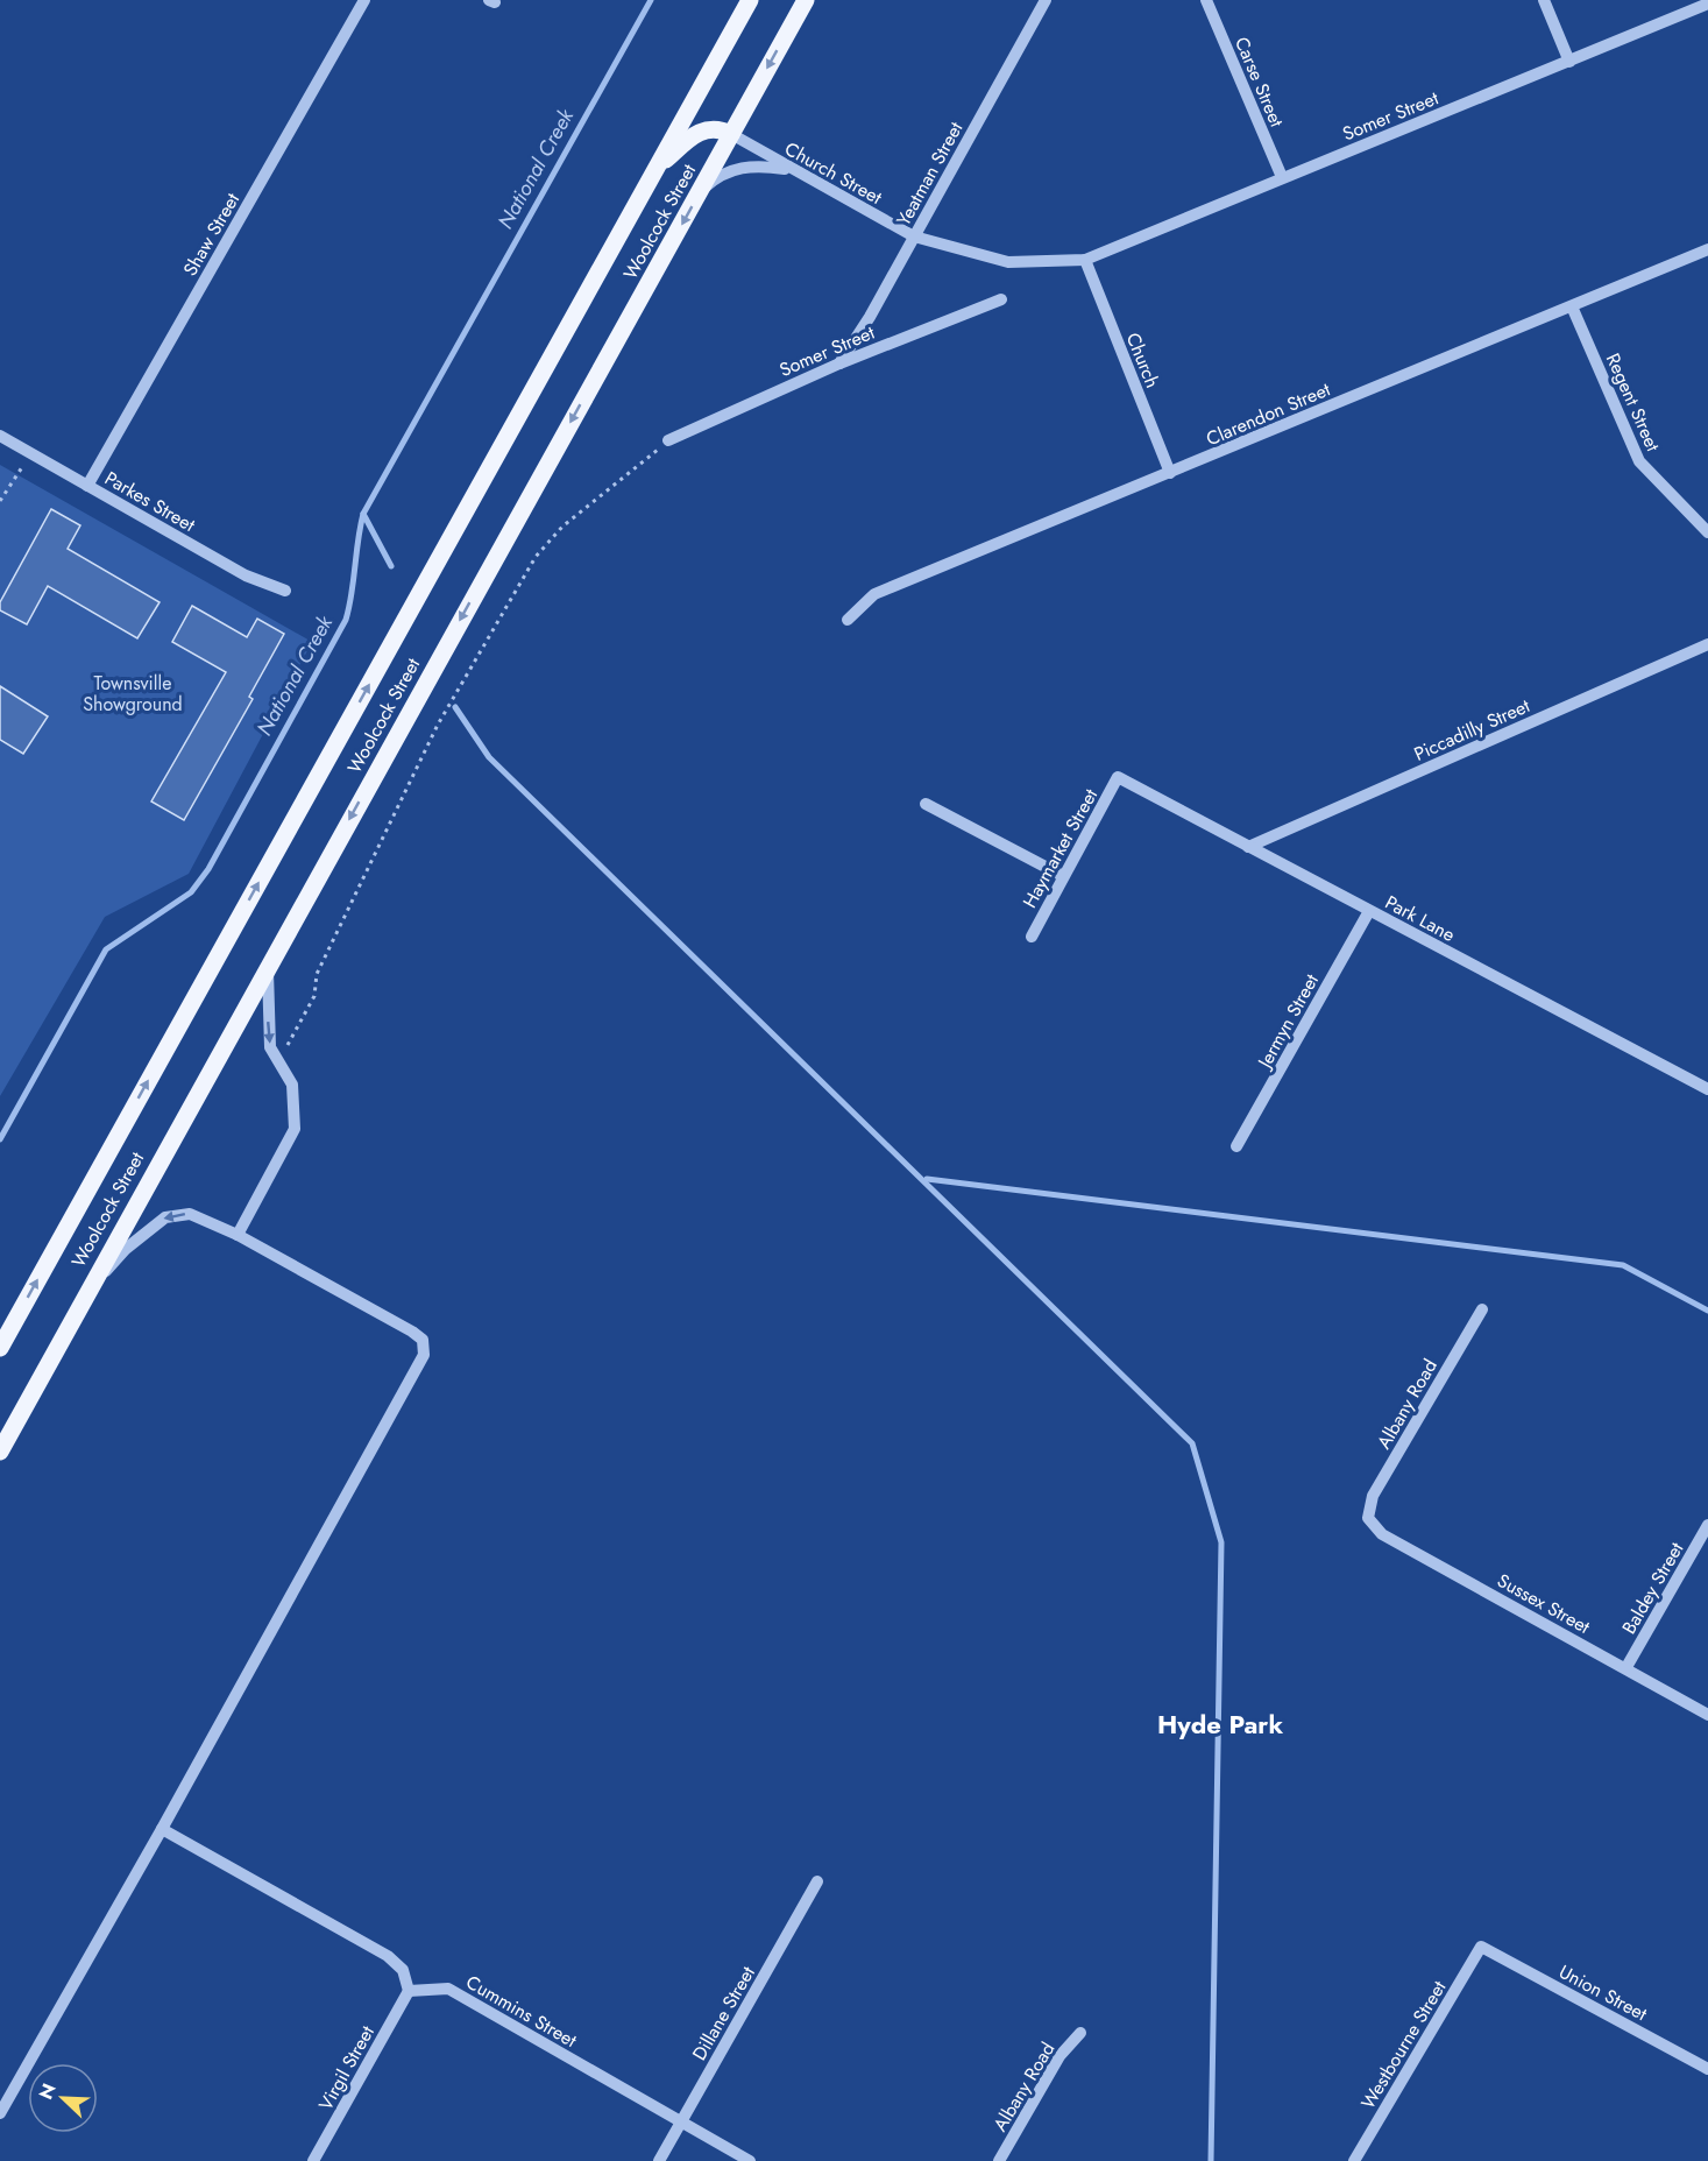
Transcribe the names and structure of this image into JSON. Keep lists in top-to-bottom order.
{
  "streets": {
    "main road": ["Woolcock Street"],
    "street": [
      "Carse Street",
      "Somer Street",
      "Church Street",
      "Yeatman Street",
      "Shaw Street",
      "Church",
      "Regent Street",
      "Clarendon Street",
      "Parkes Street",
      "Piccadilly Street",
      "Haymarket Street",
      "Park Lane",
      "Jermyn Street",
      "Albany Road",
      "Baldey Street",
      "Sussex Street",
      "Union Street",
      "Cummins Street",
      "Dillane Street",
      "Westbourne Street",
      "Virgil Street"
    ]
  },
  "crossings": [
    ["Carse Street", "Somer Street"],
    ["Somer Street", "Church Street"],
    ["Somer Street", "Yeatman Street"],
    ["Somer Street", "Church"],
    ["Church Street", "Yeatman Street"],
    ["Church Street", "Woolcock Street"],
    ["Church Street", "Church"],
    ["Shaw Street", "Parkes Street"],
    ["Church", "Clarendon Street"],
    ["Regent Street", "Clarendon Street"],
    ["Piccadilly Street", "Park Lane"],
    ["Haymarket Street", "Park Lane"],
    ["Park Lane", "Jermyn Street"],
    ["Albany Road", "Sussex Street"],
    ["Baldey Street", "Sussex Street"],
    ["Union Street", "Westbourne Street"],
    ["Cummins Street", "Dillane Street"],
    ["Cummins Street", "Virgil Street"]
  ],
  "districts": ["Hyde Park"],
  "water": ["National Creek"],
  "parks": ["Townsville Showground"],
  "north": "top left"
}
